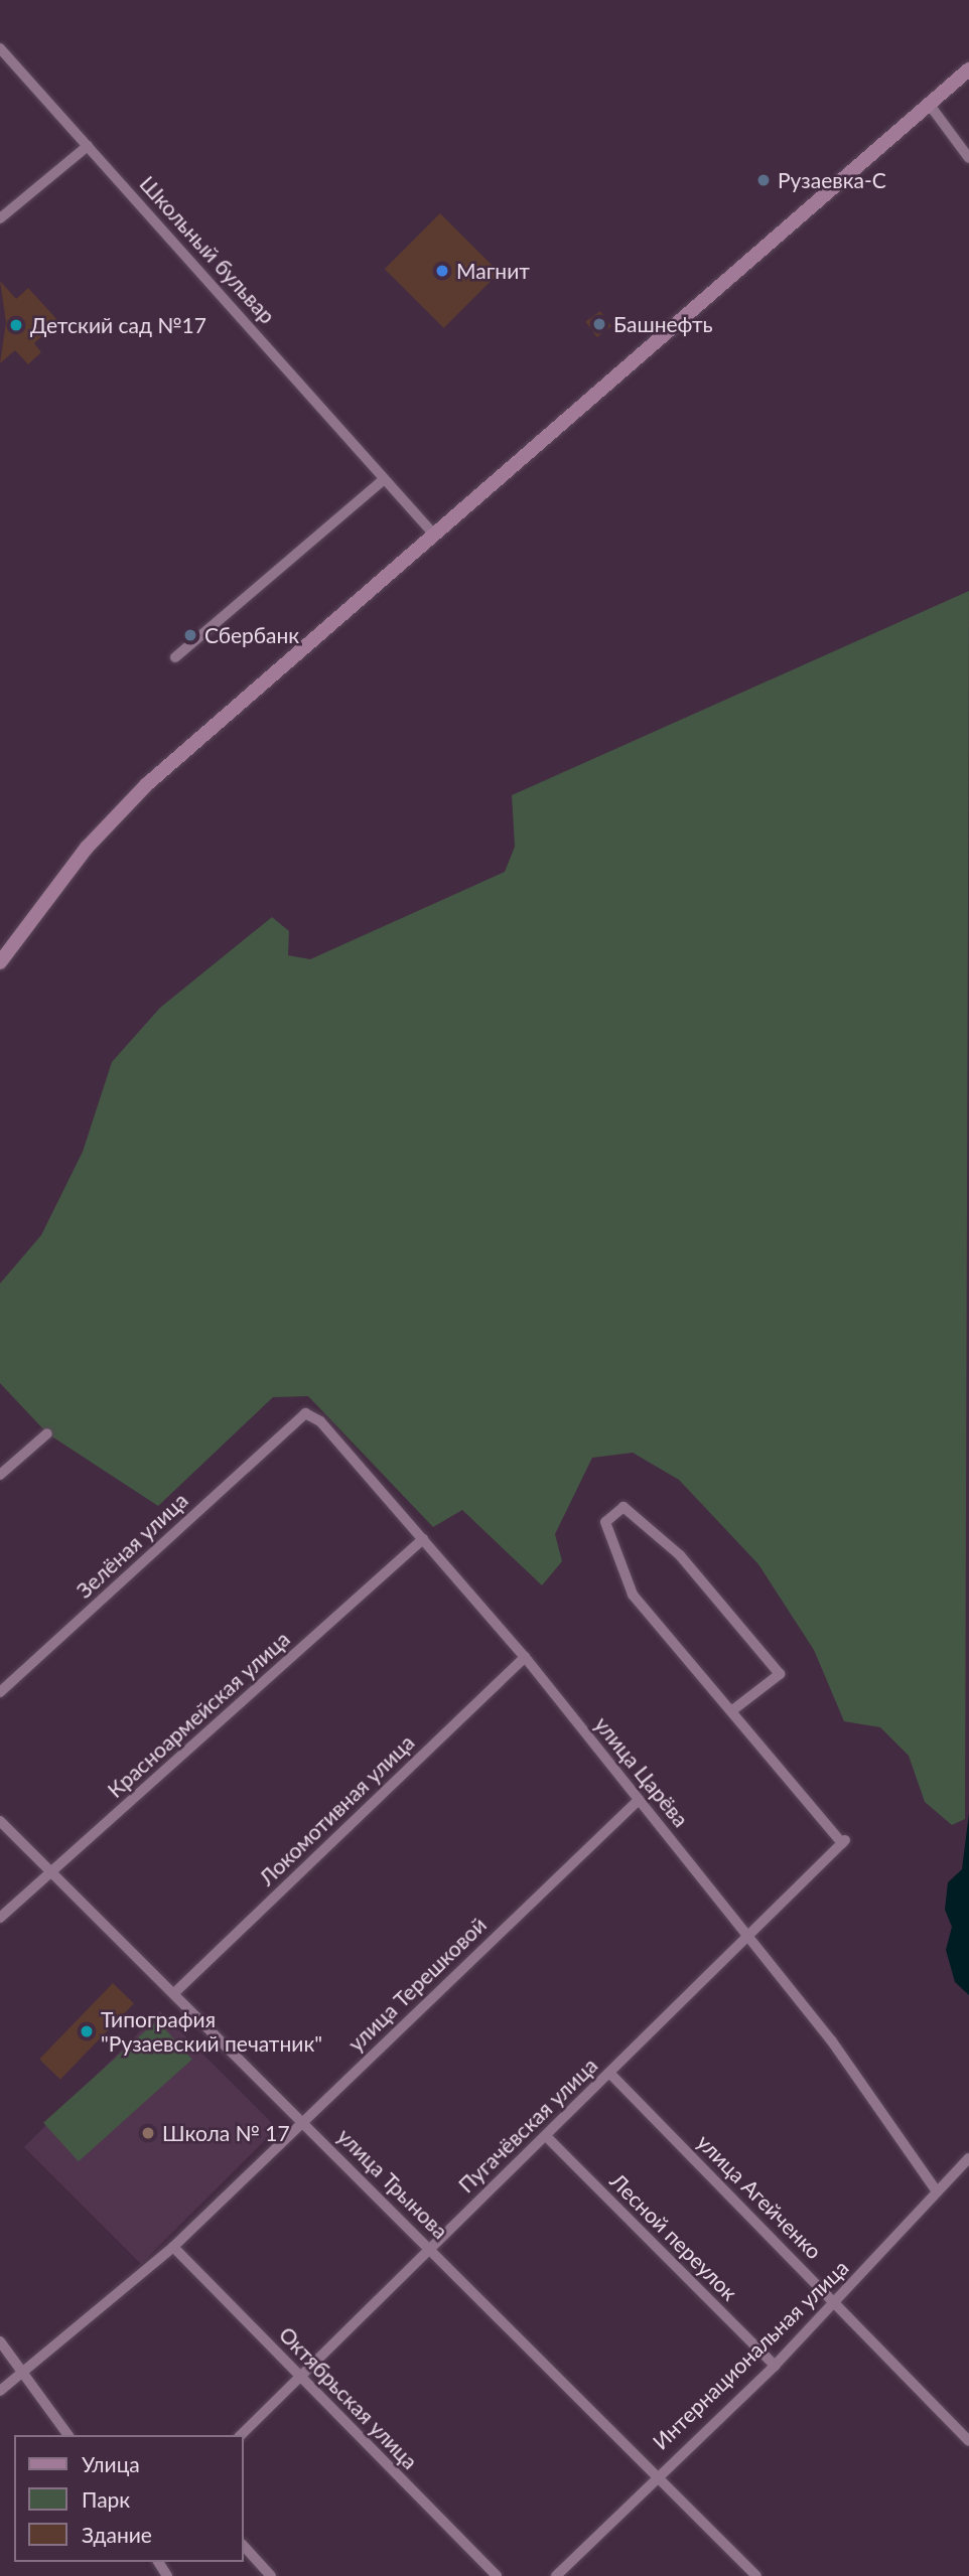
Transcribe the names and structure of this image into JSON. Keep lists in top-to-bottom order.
{
  "streets": {
    "street": [
      "Школьный бульвар",
      "Зелёная улица",
      "Красноармейская улица",
      "улица Царёва",
      "Локомотивная улица",
      "улица Терешковой",
      "Пугачёвская улица",
      "улица Трынова",
      "улица Агейченко",
      "Лесной переулок",
      "Интернациональная улица",
      "Октябрьская улица"
    ]
  },
  "crossings": [
    ["Зелёная улица", "улица Царёва"],
    ["Красноармейская улица", "улица Царёва"],
    ["Красноармейская улица", "улица Трынова"],
    ["улица Царёва", "Локомотивная улица"],
    ["улица Царёва", "улица Терешковой"],
    ["улица Царёва", "Пугачёвская улица"],
    ["улица Царёва", "Интернациональная улица"],
    ["Локомотивная улица", "улица Трынова"],
    ["улица Терешковой", "улица Трынова"],
    ["улица Терешковой", "Октябрьская улица"],
    ["Пугачёвская улица", "улица Трынова"],
    ["Пугачёвская улица", "улица Агейченко"],
    ["Пугачёвская улица", "Лесной переулок"],
    ["Пугачёвская улица", "Октябрьская улица"],
    ["улица Трынова", "Интернациональная улица"],
    ["улица Агейченко", "Интернациональная улица"],
    ["Лесной переулок", "Интернациональная улица"]
  ],
  "places": [
    "Рузаевка-С",
    "Магнит",
    "Башнефть",
    "Детский сад №17",
    "Сбербанк",
    "Типография \"Рузаевский печатник\"",
    "Школа № 17"
  ],
  "legend": ["Улица", "Парк", "Здание"]
}
